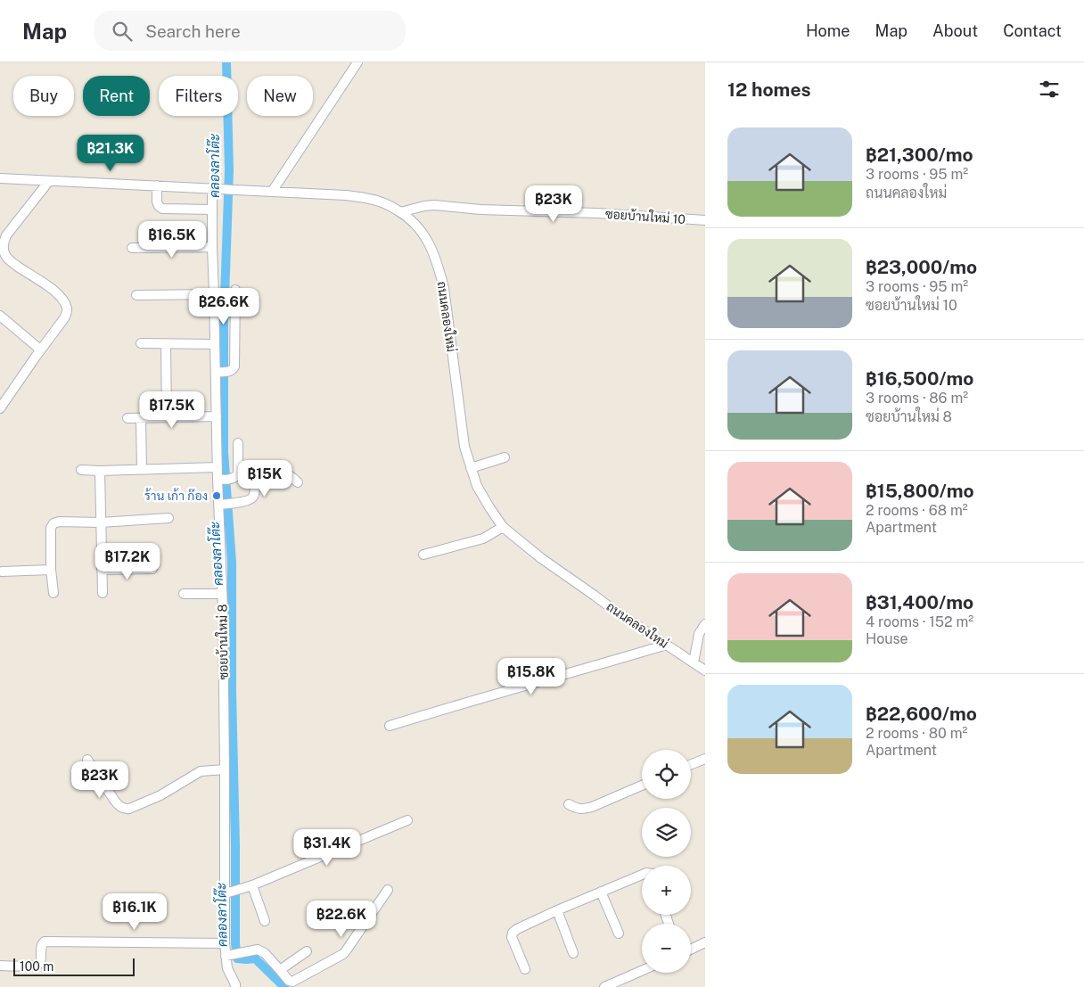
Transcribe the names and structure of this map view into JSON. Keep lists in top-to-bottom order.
{
  "streets": {
    "street": ["ซอยบ้านใหม่ 10", "ถนนคลองใหม่", "ซอยบ้านใหม่ 8"]
  },
  "crossings": [
    ["ซอยบ้านใหม่ 10", "ถนนคลองใหม่"],
    ["ถนนคลองใหม่", "ซอยบ้านใหม่ 8"]
  ],
  "water": ["คลองลาโต๊ะ"],
  "places": ["ร้าน เก้า ก๊อง"],
  "scale_bar": "100 m",
  "page": {
    "header": "Map",
    "search": "Search here",
    "nav": [
      "Home",
      "Map",
      "About",
      "Contact"
    ],
    "heading": "12 homes",
    "chip": [
      "Buy",
      "Rent",
      "Filters",
      "New"
    ],
    "list": [
      {
        "name": "฿21,300/mo",
        "note": "3 rooms · 95 m² · ถนนคลองใหม่"
      },
      {
        "name": "฿23,000/mo",
        "note": "3 rooms · 95 m² · ซอยบ้านใหม่ 10"
      },
      {
        "name": "฿16,500/mo",
        "note": "3 rooms · 86 m² · ซอยบ้านใหม่ 8"
      },
      {
        "name": "฿15,800/mo",
        "note": "2 rooms · 68 m² · Apartment"
      },
      {
        "name": "฿31,400/mo",
        "note": "4 rooms · 152 m² · House"
      },
      {
        "name": "฿22,600/mo",
        "note": "2 rooms · 80 m² · Apartment"
      }
    ],
    "price": [
      "฿21.3K",
      "฿23K",
      "฿16.5K",
      "฿26.6K",
      "฿17.5K",
      "฿15K",
      "฿17.2K",
      "฿15.8K",
      "฿23K",
      "฿31.4K",
      "฿16.1K",
      "฿22.6K"
    ],
    "map_buttons": ["+", "−"],
    "scale": "100 m"
  }
}
